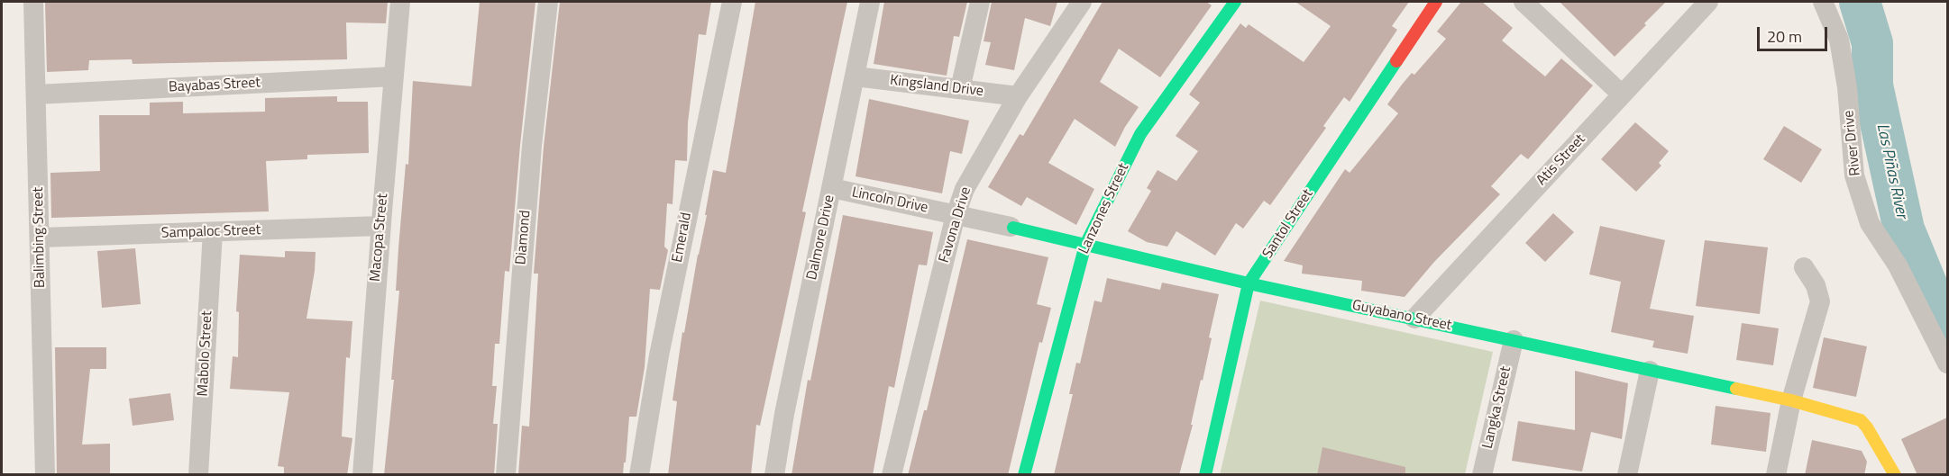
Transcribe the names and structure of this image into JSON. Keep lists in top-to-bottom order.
{
  "streets": {
    "street": [
      "Bayabas Street",
      "Kingsland Drive",
      "River Drive",
      "Atis Street",
      "Lincoln Drive",
      "Lanzones Street",
      "Santol Street",
      "Favona Drive",
      "Sampaloc Street",
      "Balimbing Street",
      "Macopa Street",
      "Diamond",
      "Emerald",
      "Dalmore Drive",
      "Guyabano Street",
      "Mabolo Street",
      "Langka Street"
    ]
  },
  "crossings": [
    ["Bayabas Street", "Balimbing Street"],
    ["Bayabas Street", "Macopa Street"],
    ["Kingsland Drive", "Favona Drive"],
    ["Kingsland Drive", "Dalmore Drive"],
    ["Atis Street", "Guyabano Street"],
    ["Lincoln Drive", "Favona Drive"],
    ["Lincoln Drive", "Dalmore Drive"],
    ["Lincoln Drive", "Guyabano Street"],
    ["Lanzones Street", "Guyabano Street"],
    ["Santol Street", "Guyabano Street"],
    ["Sampaloc Street", "Balimbing Street"],
    ["Sampaloc Street", "Macopa Street"],
    ["Sampaloc Street", "Mabolo Street"],
    ["Guyabano Street", "Langka Street"]
  ],
  "water": ["Las Piñas River"],
  "scale_bar": "20 m"
}
